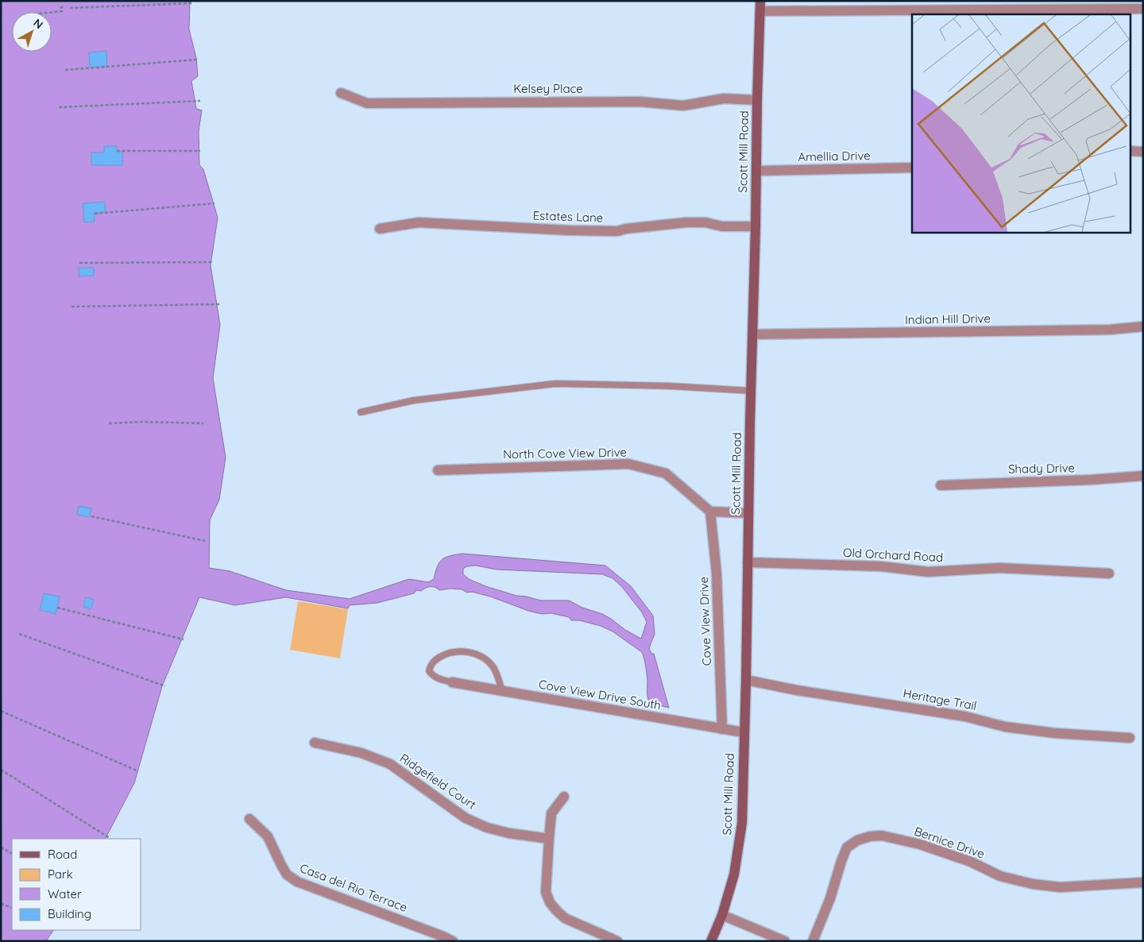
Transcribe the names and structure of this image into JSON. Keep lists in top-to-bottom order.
{
  "streets": {
    "street": [
      "Kelsey Place",
      "Scott Mill Road",
      "Amellia Drive",
      "Estates Lane",
      "Indian Hill Drive",
      "North Cove View Drive",
      "Shady Drive",
      "Old Orchard Road",
      "Cove View Drive",
      "Cove View Drive South",
      "Heritage Trail",
      "Ridgefield Court",
      "Bernice Drive",
      "Casa del Rio Terrace"
    ]
  },
  "crossings": [
    ["Kelsey Place", "Scott Mill Road"],
    ["Scott Mill Road", "Amellia Drive"],
    ["Scott Mill Road", "Estates Lane"],
    ["Scott Mill Road", "Indian Hill Drive"],
    ["Scott Mill Road", "Old Orchard Road"],
    ["Scott Mill Road", "Cove View Drive South"],
    ["Scott Mill Road", "Heritage Trail"],
    ["North Cove View Drive", "Cove View Drive"],
    ["Cove View Drive", "Cove View Drive South"]
  ],
  "legend": [
    "Road",
    "Park",
    "Water",
    "Building"
  ],
  "north": "top right"
}
